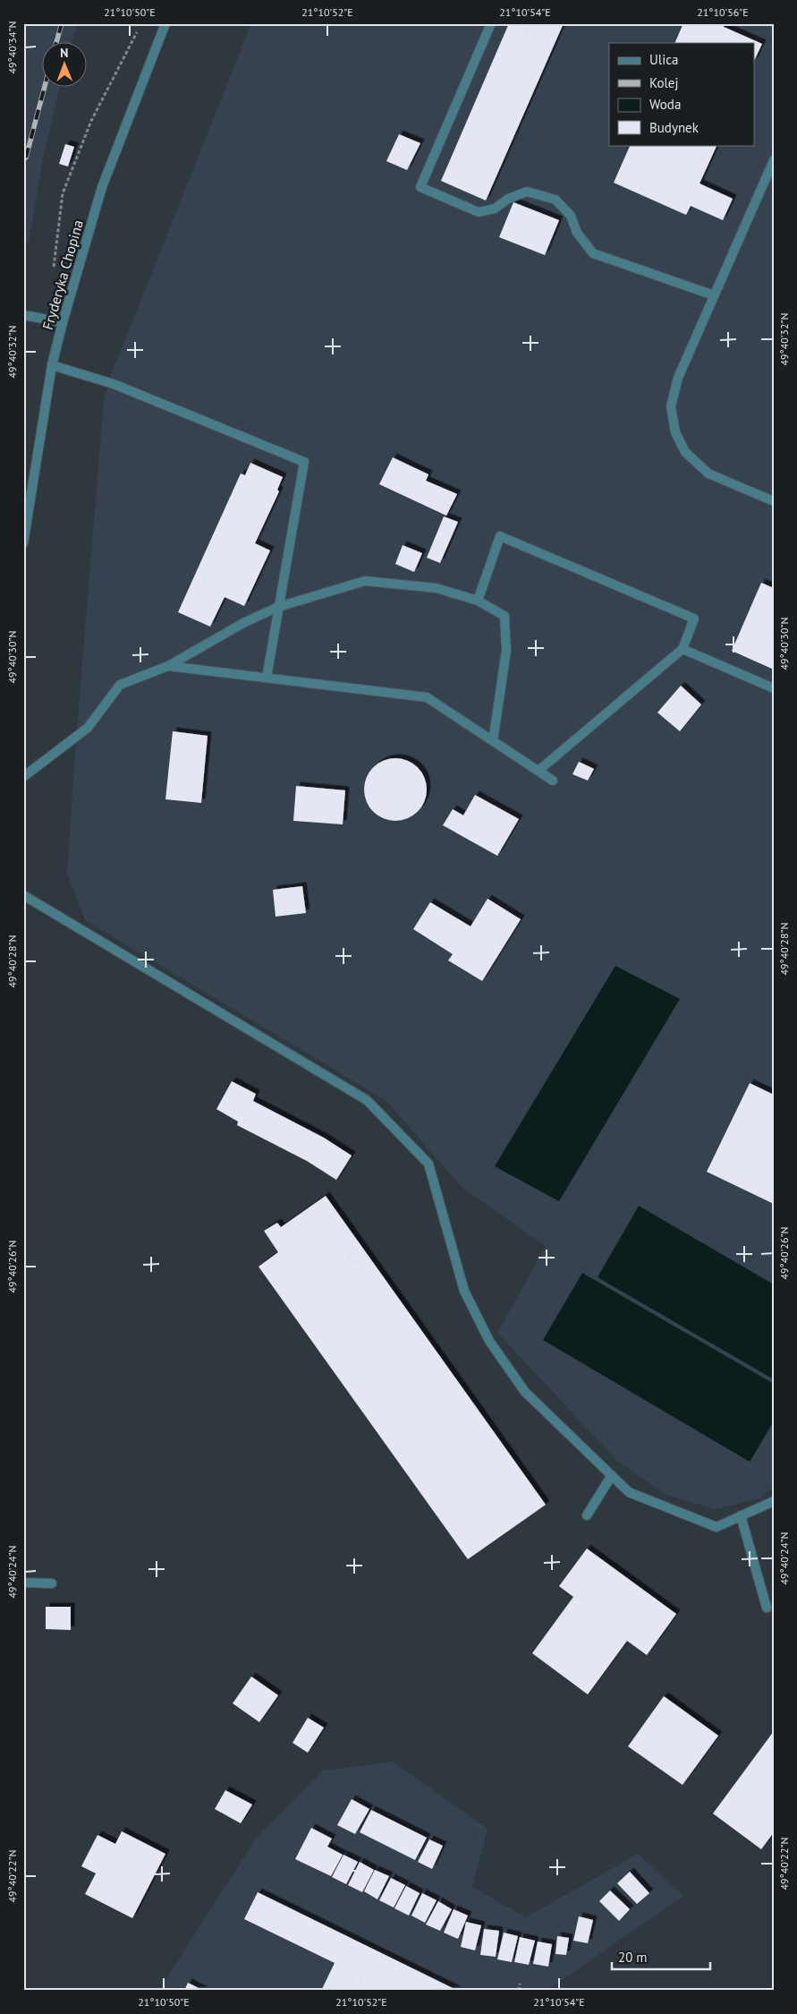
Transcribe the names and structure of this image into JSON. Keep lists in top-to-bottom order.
{
  "streets": {
    "street": ["Fryderyka Chopina"]
  },
  "legend": [
    "Ulica",
    "Kolej",
    "Woda",
    "Budynek"
  ],
  "scale_bar": "20 m",
  "north": "top",
  "coordinates": [
    "21°10'50\"E",
    "21°10'52\"E",
    "21°10'54\"E",
    "21°10'56\"E",
    "49°40'34\"N",
    "49°40'32\"N",
    "49°40'30\"N",
    "49°40'28\"N",
    "49°40'26\"N",
    "49°40'24\"N",
    "49°40'22\"N"
  ]
}
